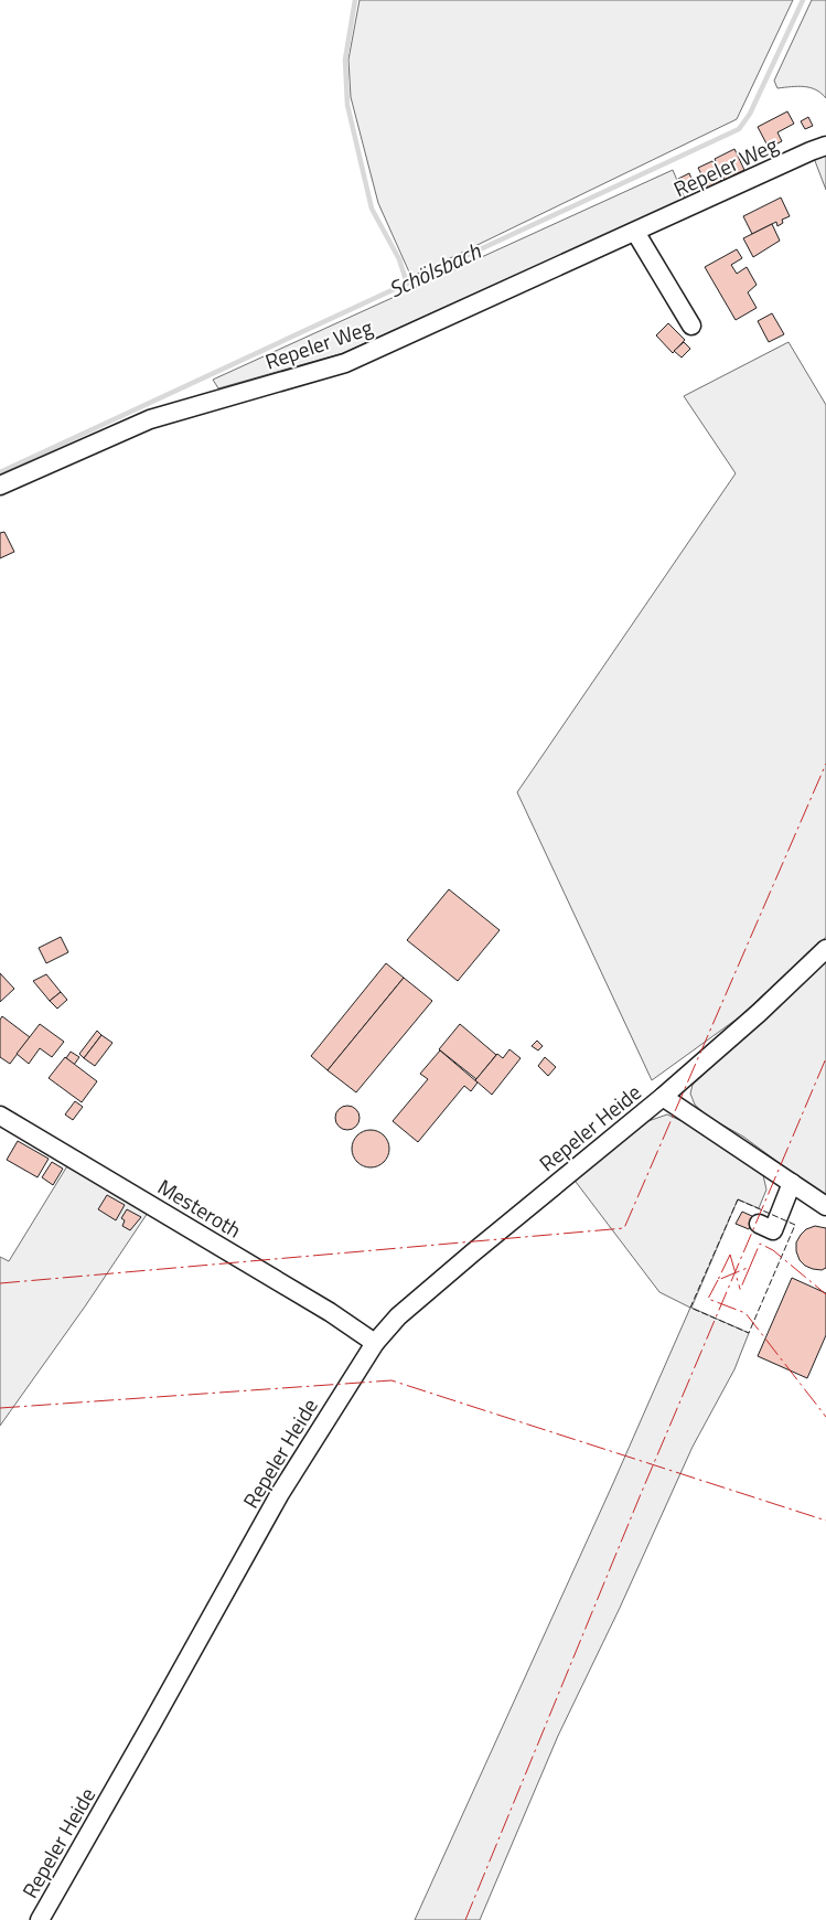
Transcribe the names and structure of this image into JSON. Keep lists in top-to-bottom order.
{
  "streets": {
    "street": ["Repeler Weg", "Repeler Heide", "Mesteroth"]
  },
  "crossings": [
    ["Repeler Heide", "Mesteroth"]
  ],
  "water": ["Schölsbach"]
}
